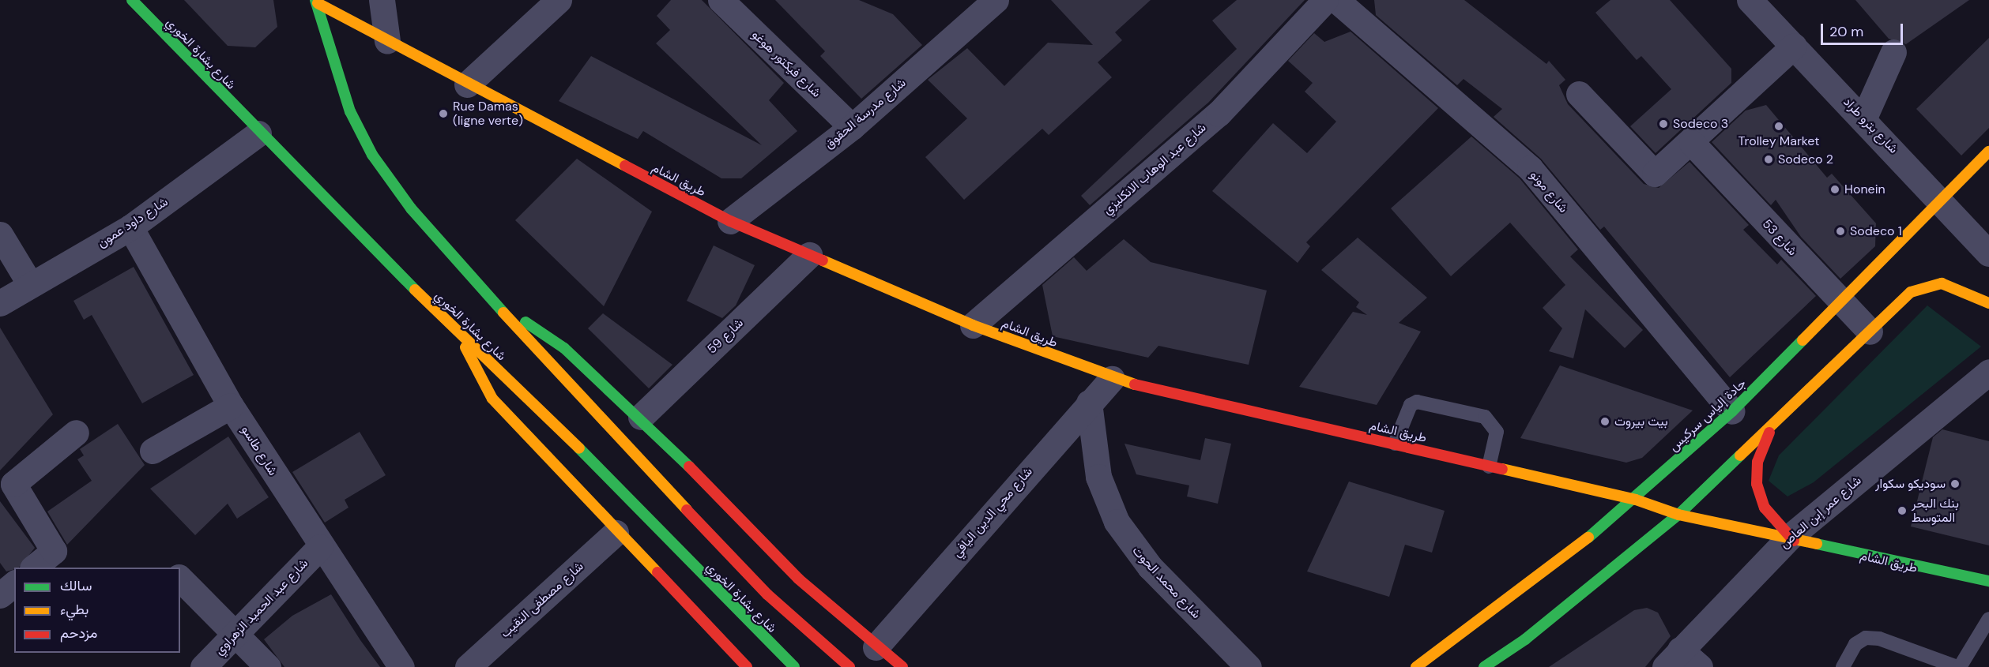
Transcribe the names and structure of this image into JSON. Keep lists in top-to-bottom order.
{
  "streets": {
    "main road": ["شارع بشارة الخوري", "طريق الشام", "جادة إلياس سركيس"],
    "street": [
      "شارع فيكتور هوغو",
      "شارع مدرسة الحقوق",
      "شارع بترو طراد",
      "شارع عبد الوهاب الانكليزي",
      "شارع مونو",
      "شارع داود عمون",
      "شارع 53",
      "شارع 59",
      "شارع طاسو",
      "شارع محي الدين اليافي",
      "شارع عمر إبن العاص",
      "شارع محمد الحوت",
      "شارع مصطفى النقيب",
      "شارع عبد الحميد الزهراوي"
    ]
  },
  "crossings": [
    ["شارع بشارة الخوري", "طريق الشام"],
    ["شارع بشارة الخوري", "شارع داود عمون"],
    ["شارع فيكتور هوغو", "شارع مدرسة الحقوق"],
    ["شارع مدرسة الحقوق", "طريق الشام"],
    ["شارع بترو طراد", "جادة إلياس سركيس"],
    ["شارع عبد الوهاب الانكليزي", "طريق الشام"],
    ["طريق الشام", "شارع 59"],
    ["طريق الشام", "جادة إلياس سركيس"],
    ["طريق الشام", "شارع محي الدين اليافي"],
    ["طريق الشام", "شارع عمر إبن العاص"],
    ["شارع مونو", "جادة إلياس سركيس"],
    ["شارع داود عمون", "شارع طاسو"],
    ["شارع 53", "جادة إلياس سركيس"],
    ["شارع طاسو", "شارع عبد الحميد الزهراوي"],
    ["شارع محي الدين اليافي", "شارع محمد الحوت"]
  ],
  "places": [
    "Rue Damas (ligne verte)",
    "Sodeco 3",
    "Trolley Market",
    "Sodeco 2",
    "Honein",
    "Sodeco 1",
    "بيت بيروت",
    "سوديكو سكوار",
    "بنك البحر المتوسط"
  ],
  "legend": ["سالك", "بطيء", "مزدحم"],
  "scale_bar": "20 m"
}
